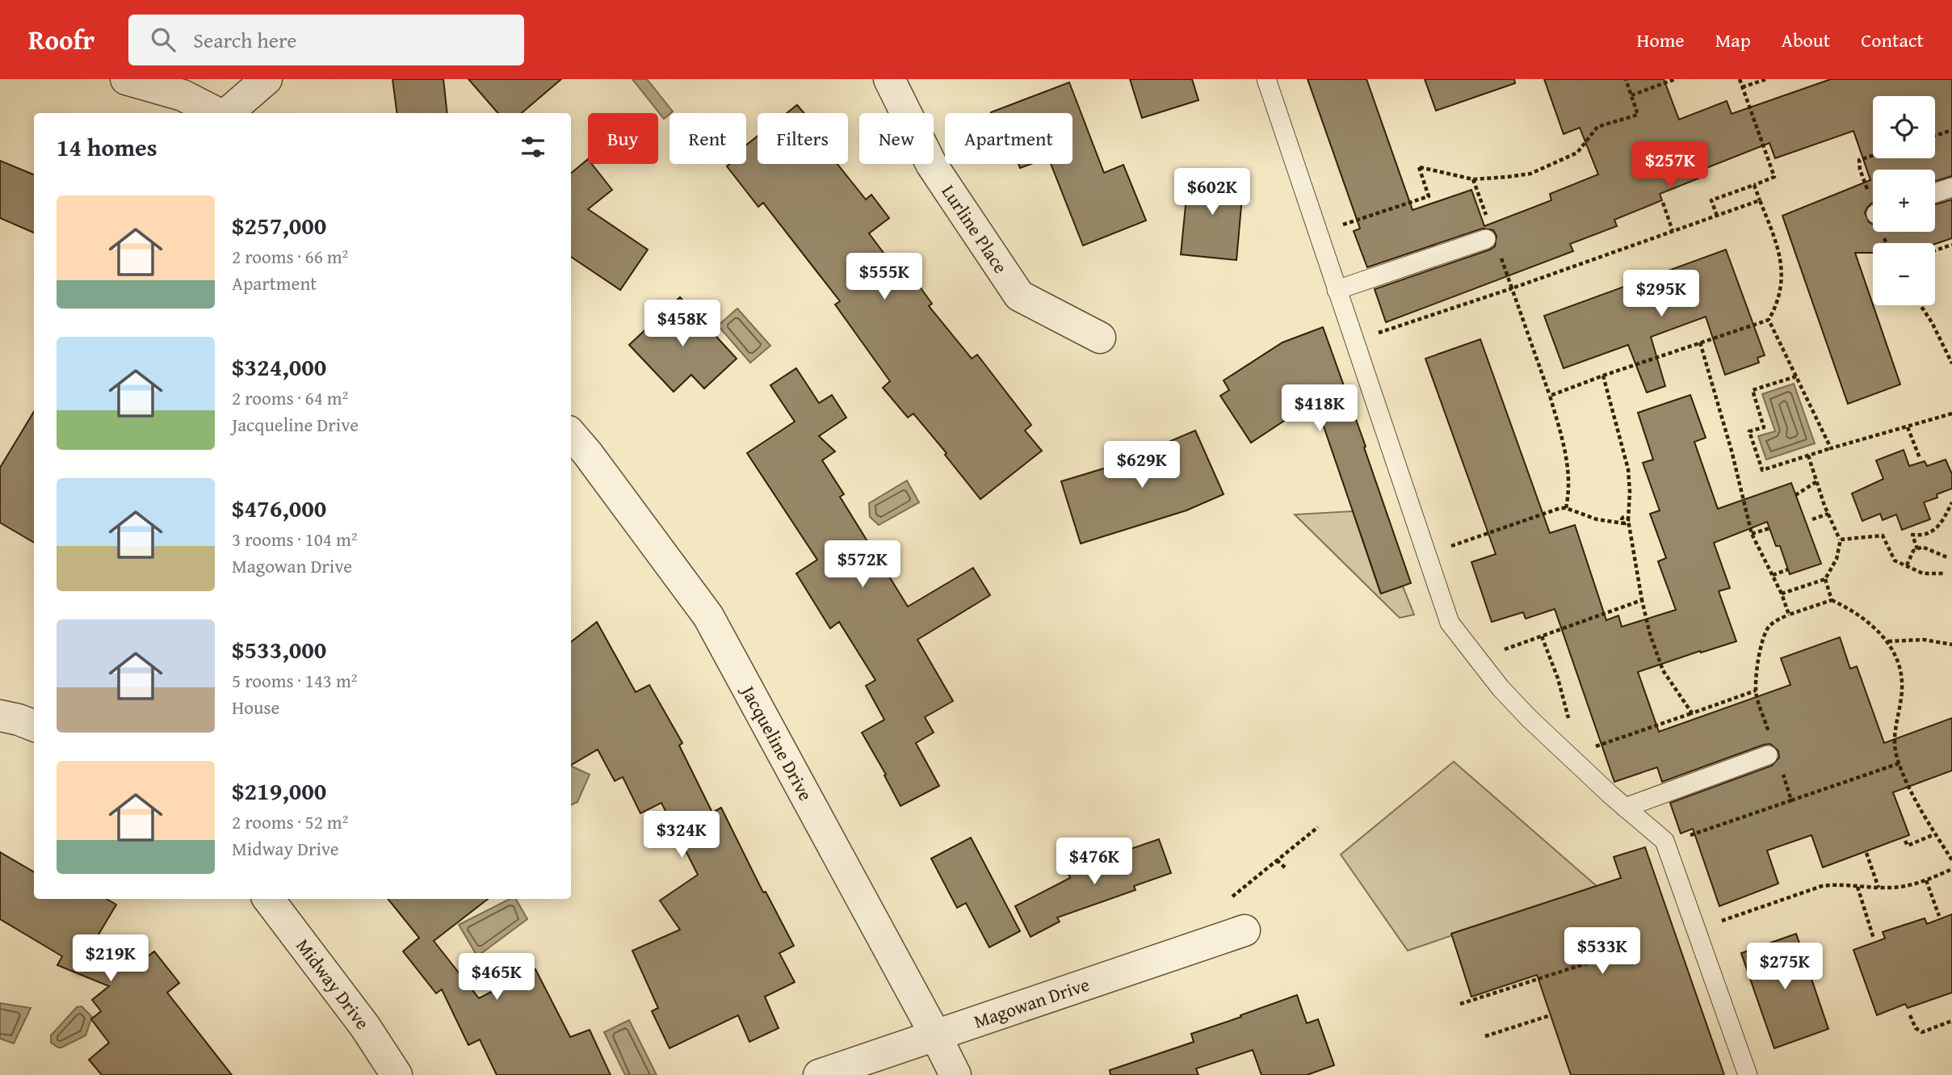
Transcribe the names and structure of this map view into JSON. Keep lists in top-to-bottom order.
{
  "streets": {
    "street": [
      "Lurline Place",
      "Jacqueline Drive",
      "Midway Drive",
      "Magowan Drive"
    ]
  },
  "crossings": [
    ["Jacqueline Drive", "Magowan Drive"]
  ],
  "page": {
    "header": "Roofr",
    "search": "Search here",
    "nav": [
      "Home",
      "Map",
      "About",
      "Contact"
    ],
    "map_buttons": ["+", "−"],
    "chip": [
      "Buy",
      "Rent",
      "Filters",
      "New",
      "Apartment"
    ],
    "heading": "14 homes",
    "price": [
      "$257K",
      "$602K",
      "$555K",
      "$295K",
      "$458K",
      "$418K",
      "$629K",
      "$572K",
      "$324K",
      "$476K",
      "$533K",
      "$219K",
      "$275K",
      "$465K"
    ],
    "list": [
      {
        "name": "$257,000",
        "note": "2 rooms · 66 m² · Apartment"
      },
      {
        "name": "$324,000",
        "note": "2 rooms · 64 m² · Jacqueline Drive"
      },
      {
        "name": "$476,000",
        "note": "3 rooms · 104 m² · Magowan Drive"
      },
      {
        "name": "$533,000",
        "note": "5 rooms · 143 m² · House"
      },
      {
        "name": "$219,000",
        "note": "2 rooms · 52 m² · Midway Drive"
      }
    ]
  }
}
